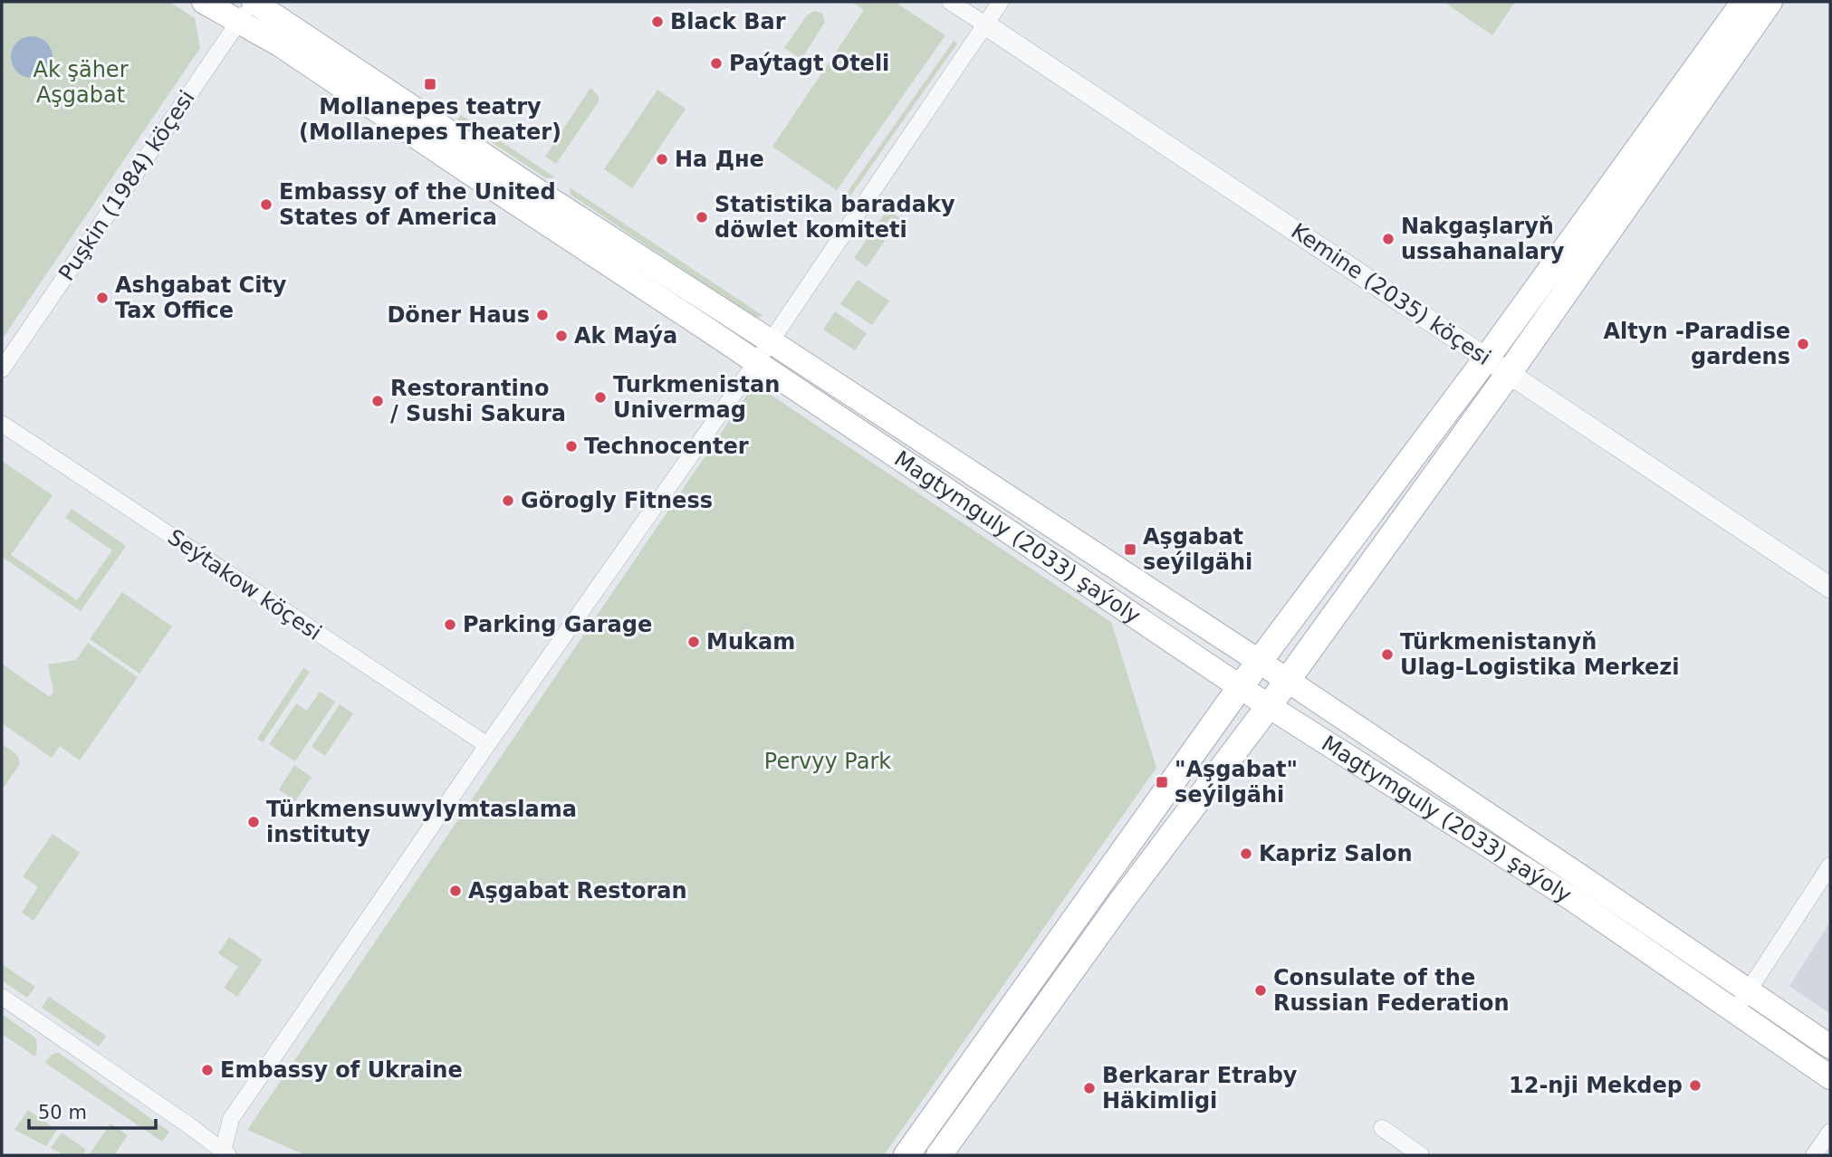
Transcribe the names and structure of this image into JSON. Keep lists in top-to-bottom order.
{
  "streets": {
    "main road": ["Magtymguly (2033) şaýoly"],
    "street": ["Puşkin (1984) köçesi", "Kemine (2035) köçesi", "Seýtakow köçesi"]
  },
  "crossings": [
    ["Puşkin (1984) köçesi", "Magtymguly (2033) şaýoly"]
  ],
  "parks": ["Ak şäher Aşgabat", "Pervyy Park"],
  "places": {
    "other": [
      "Black Bar",
      "Paýtagt Oteli",
      "На Дне",
      "Embassy of the United States of America",
      "Statistika baradaky döwlet komiteti",
      "Nakgaşlaryň ussahanalary",
      "Ashgabat City Tax Office",
      "Döner Haus",
      "Ak Maýa",
      "Altyn -Paradise gardens",
      "Turkmenistan Univermag",
      "Restorantino / Sushi Sakura",
      "Technocenter",
      "Görogly Fitness",
      "Parking Garage",
      "Mukam",
      "Türkmenistanyň Ulag-Logistika Merkezi",
      "Türkmensuwylymtaslama instituty",
      "Kapriz Salon",
      "Aşgabat Restoran",
      "Consulate of the Russian Federation",
      "Embassy of Ukraine",
      "12-nji Mekdep",
      "Berkarar Etraby Häkimligi"
    ],
    "transit": ["Mollanepes teatry (Mollanepes Theater)", "Aşgabat seýilgähi", "\"Aşgabat\" seýilgähi"]
  },
  "scale_bar": "50 m"
}
